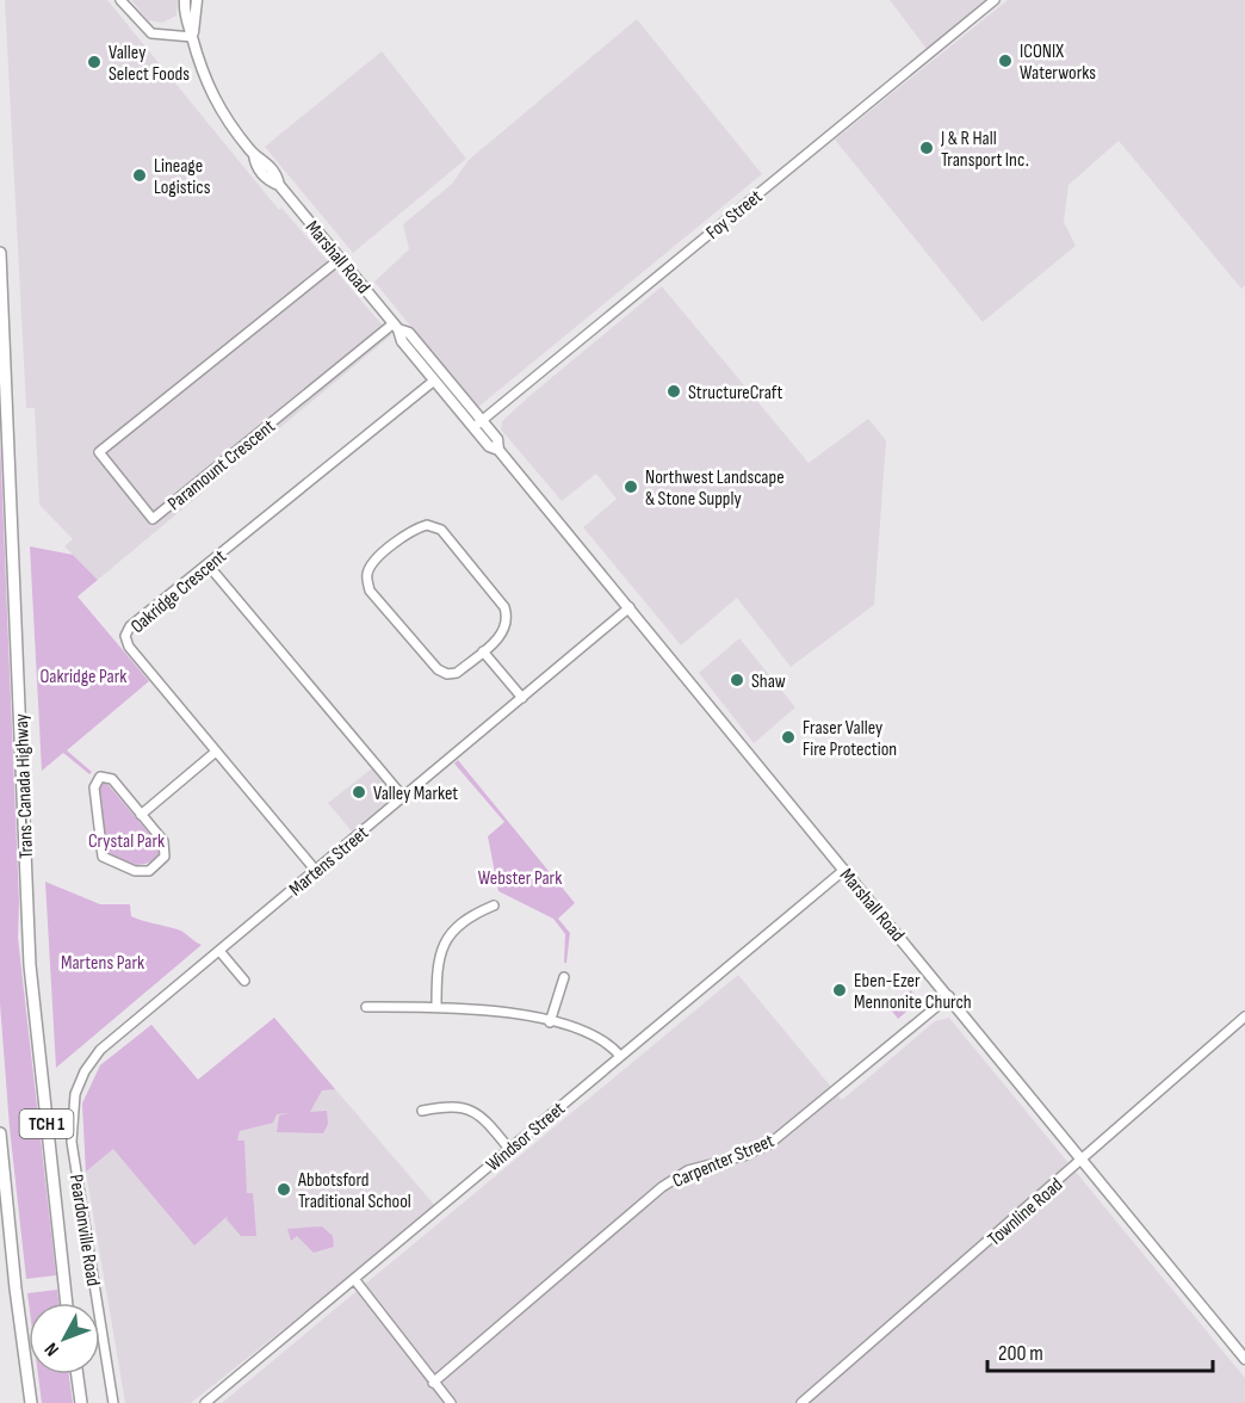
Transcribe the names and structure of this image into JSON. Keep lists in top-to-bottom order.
{
  "streets": {
    "highway": ["Trans-Canada Highway", "TCH 1"],
    "main road": ["Marshall Road"],
    "street": [
      "Foy Street",
      "Paramount Crescent",
      "Oakridge Crescent",
      "Martens Street",
      "Windsor Street",
      "Carpenter Street",
      "Townline Road",
      "Peardonville Road"
    ]
  },
  "crossings": [
    ["Foy Street", "Marshall Road"],
    ["Marshall Road", "Paramount Crescent"],
    ["Marshall Road", "Oakridge Crescent"],
    ["Marshall Road", "Martens Street"],
    ["Marshall Road", "Windsor Street"],
    ["Marshall Road", "Carpenter Street"],
    ["Marshall Road", "Townline Road"],
    ["Oakridge Crescent", "Martens Street"],
    ["Martens Street", "Peardonville Road"]
  ],
  "parks": [
    "Oakridge Park",
    "Crystal Park",
    "Webster Park",
    "Martens Park"
  ],
  "places": [
    "ICONIX Waterworks",
    "Valley Select Foods",
    "J & R Hall Transport Inc.",
    "Lineage Logistics",
    "StructureCraft",
    "Northwest Landscape & Stone Supply",
    "Shaw",
    "Fraser Valley Fire Protection",
    "Valley Market",
    "Eben-Ezer Mennonite Church",
    "Abbotsford Traditional School"
  ],
  "scale_bar": "200 m",
  "north": "bottom left"
}
